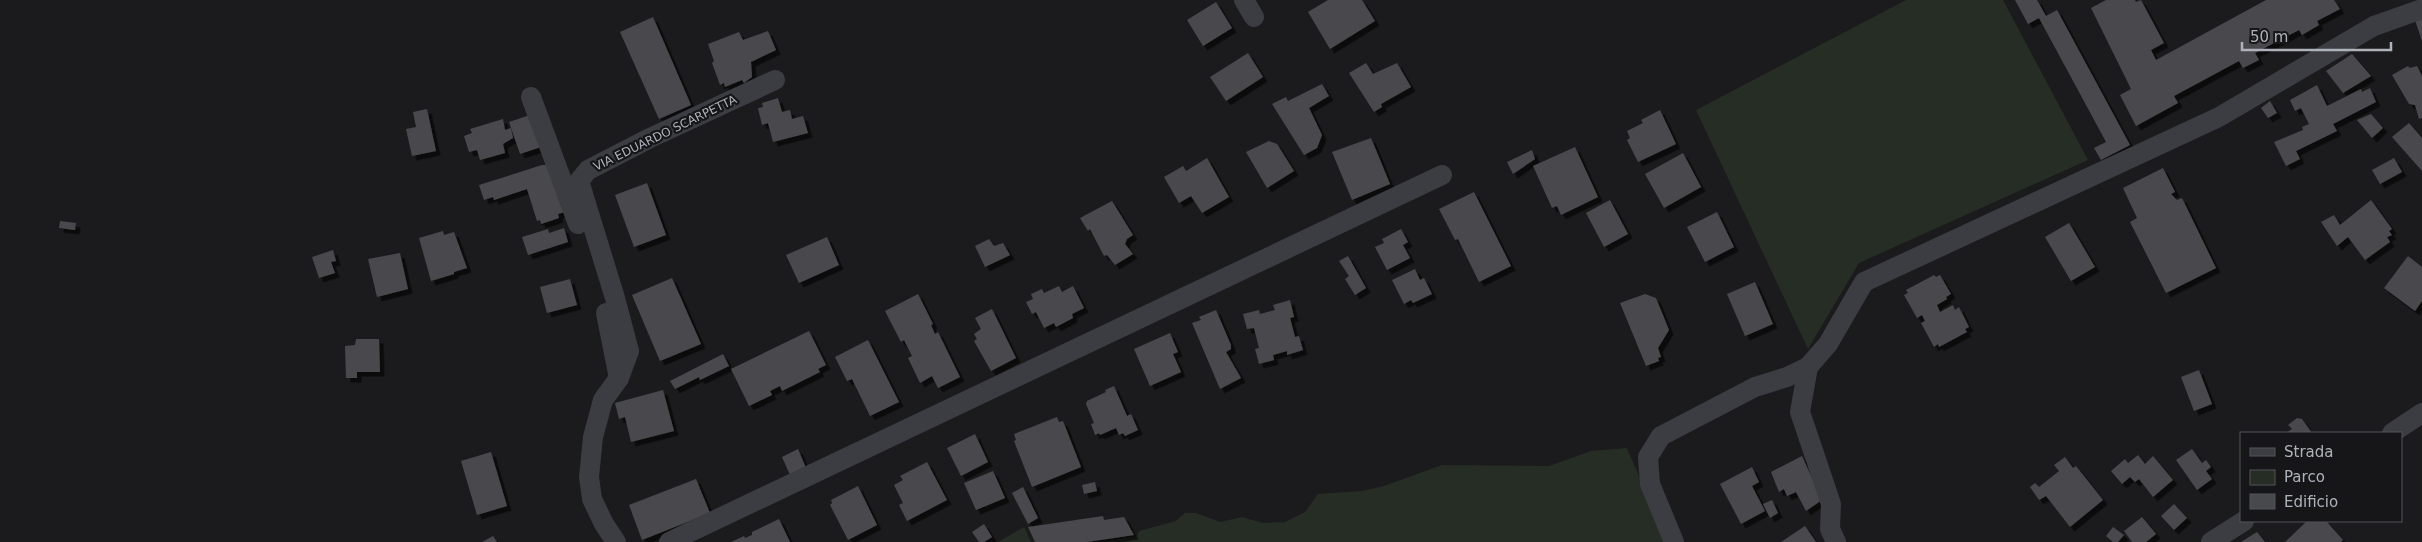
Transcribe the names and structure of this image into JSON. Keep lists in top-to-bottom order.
{
  "streets": {
    "street": ["VIA EDUARDO SCARPETTA"]
  },
  "legend": ["Strada", "Parco", "Edificio"],
  "scale_bar": "50 m"
}
